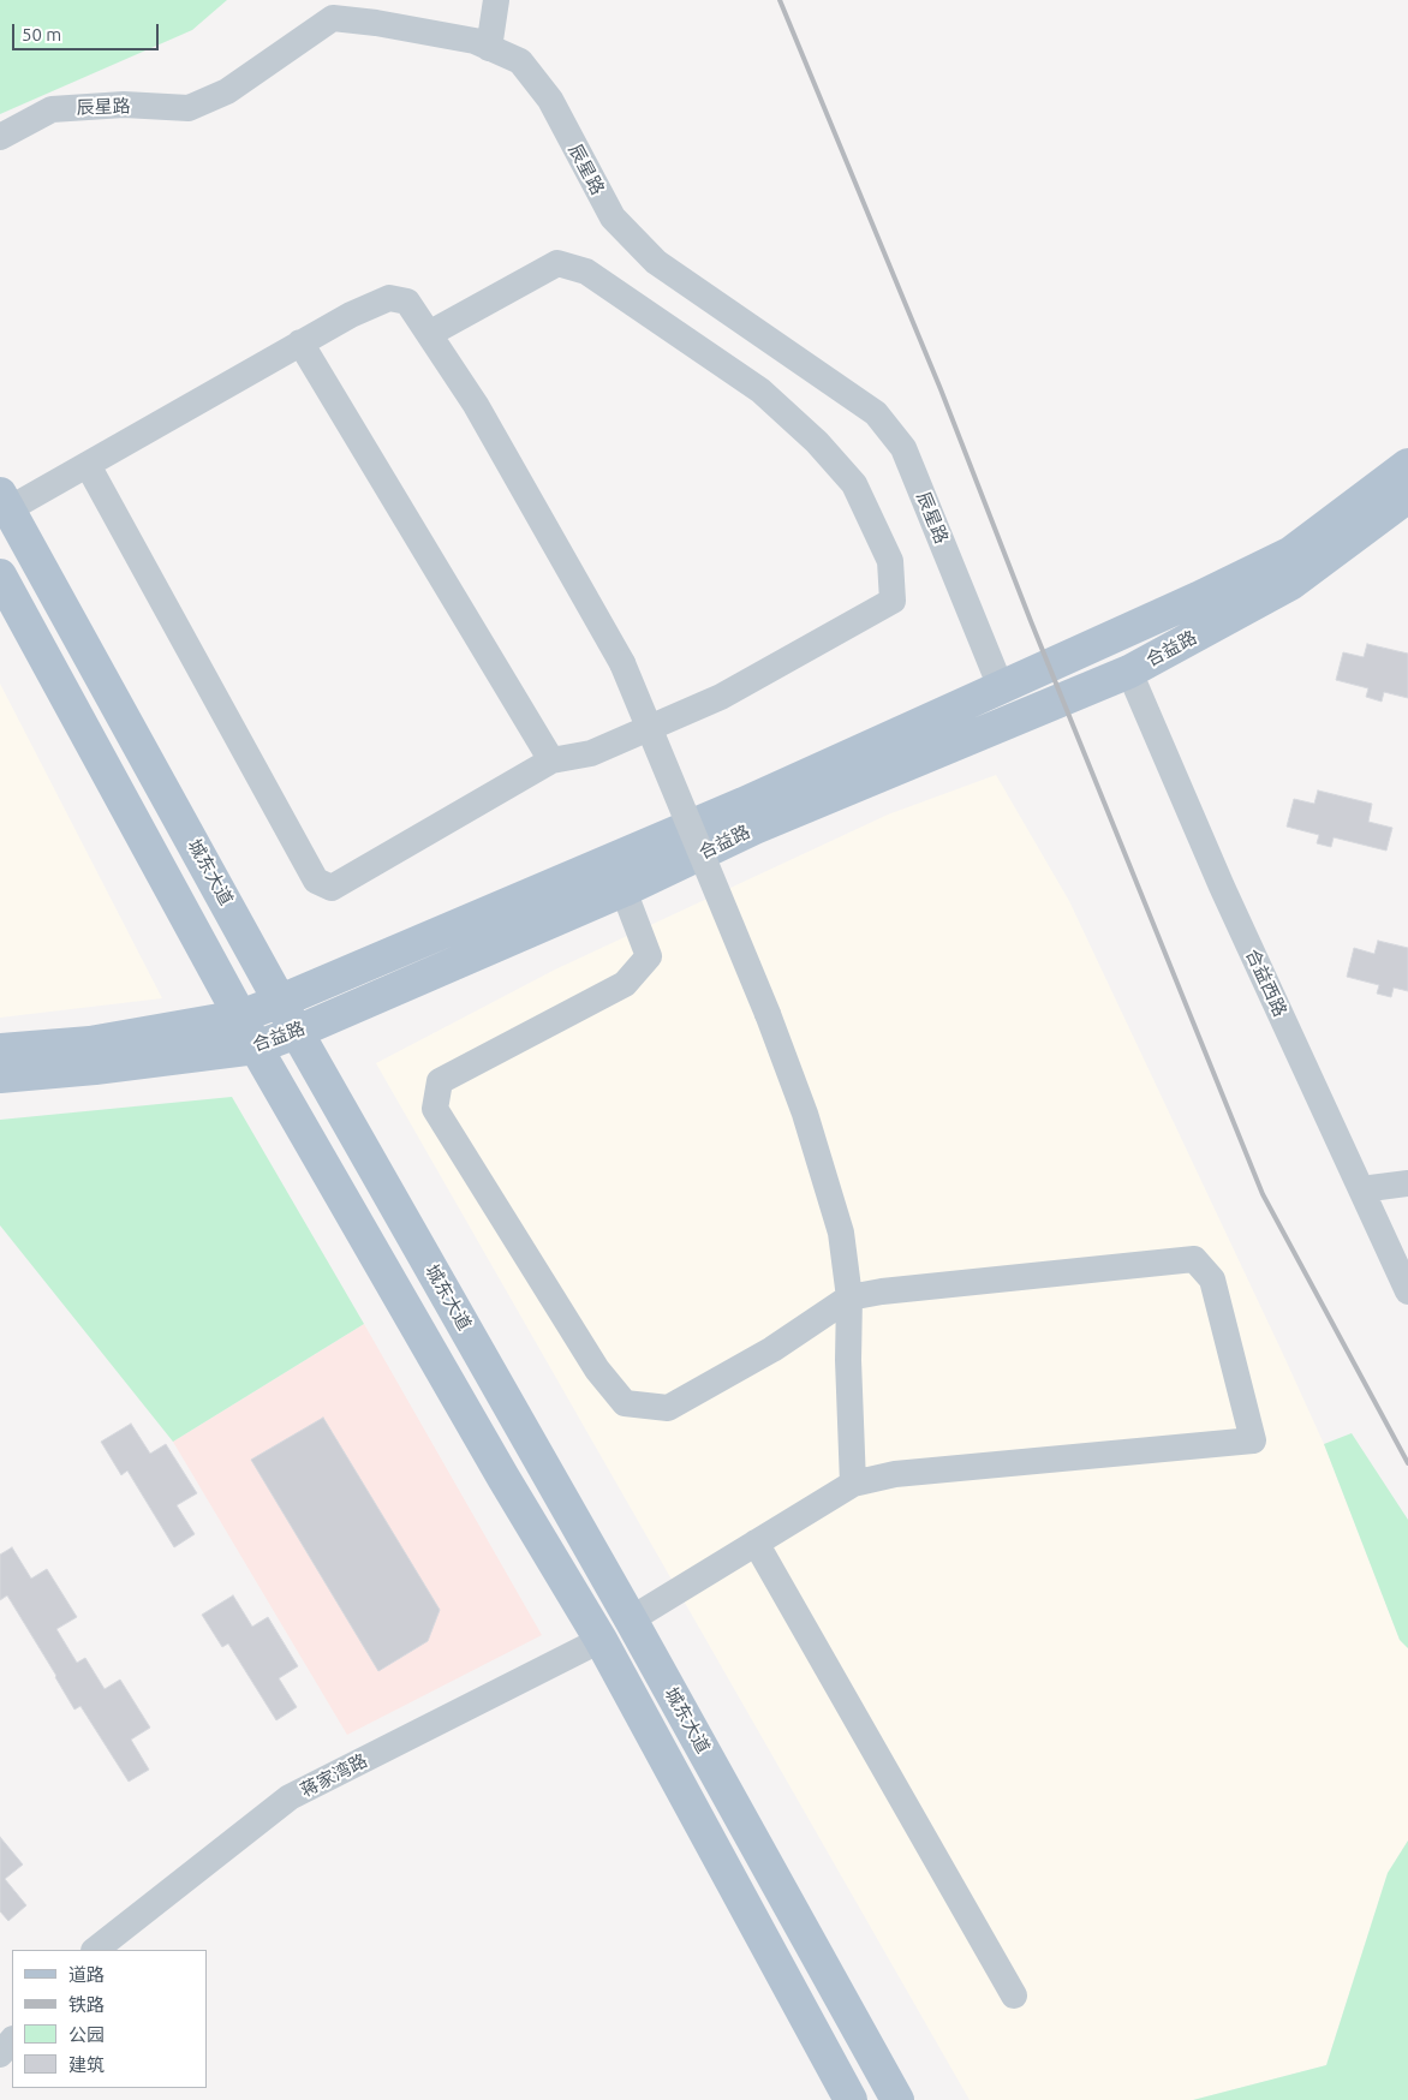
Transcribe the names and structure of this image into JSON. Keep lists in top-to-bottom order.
{
  "streets": {
    "main road": ["合益路", "城东大道"],
    "street": ["辰星路", "合益西路", "蒋家湾路"]
  },
  "crossings": [
    ["辰星路", "合益路"],
    ["合益路", "城东大道"],
    ["合益路", "合益西路"],
    ["城东大道", "蒋家湾路"]
  ],
  "legend": [
    "道路",
    "铁路",
    "公园",
    "建筑"
  ],
  "scale_bar": "50 m"
}
